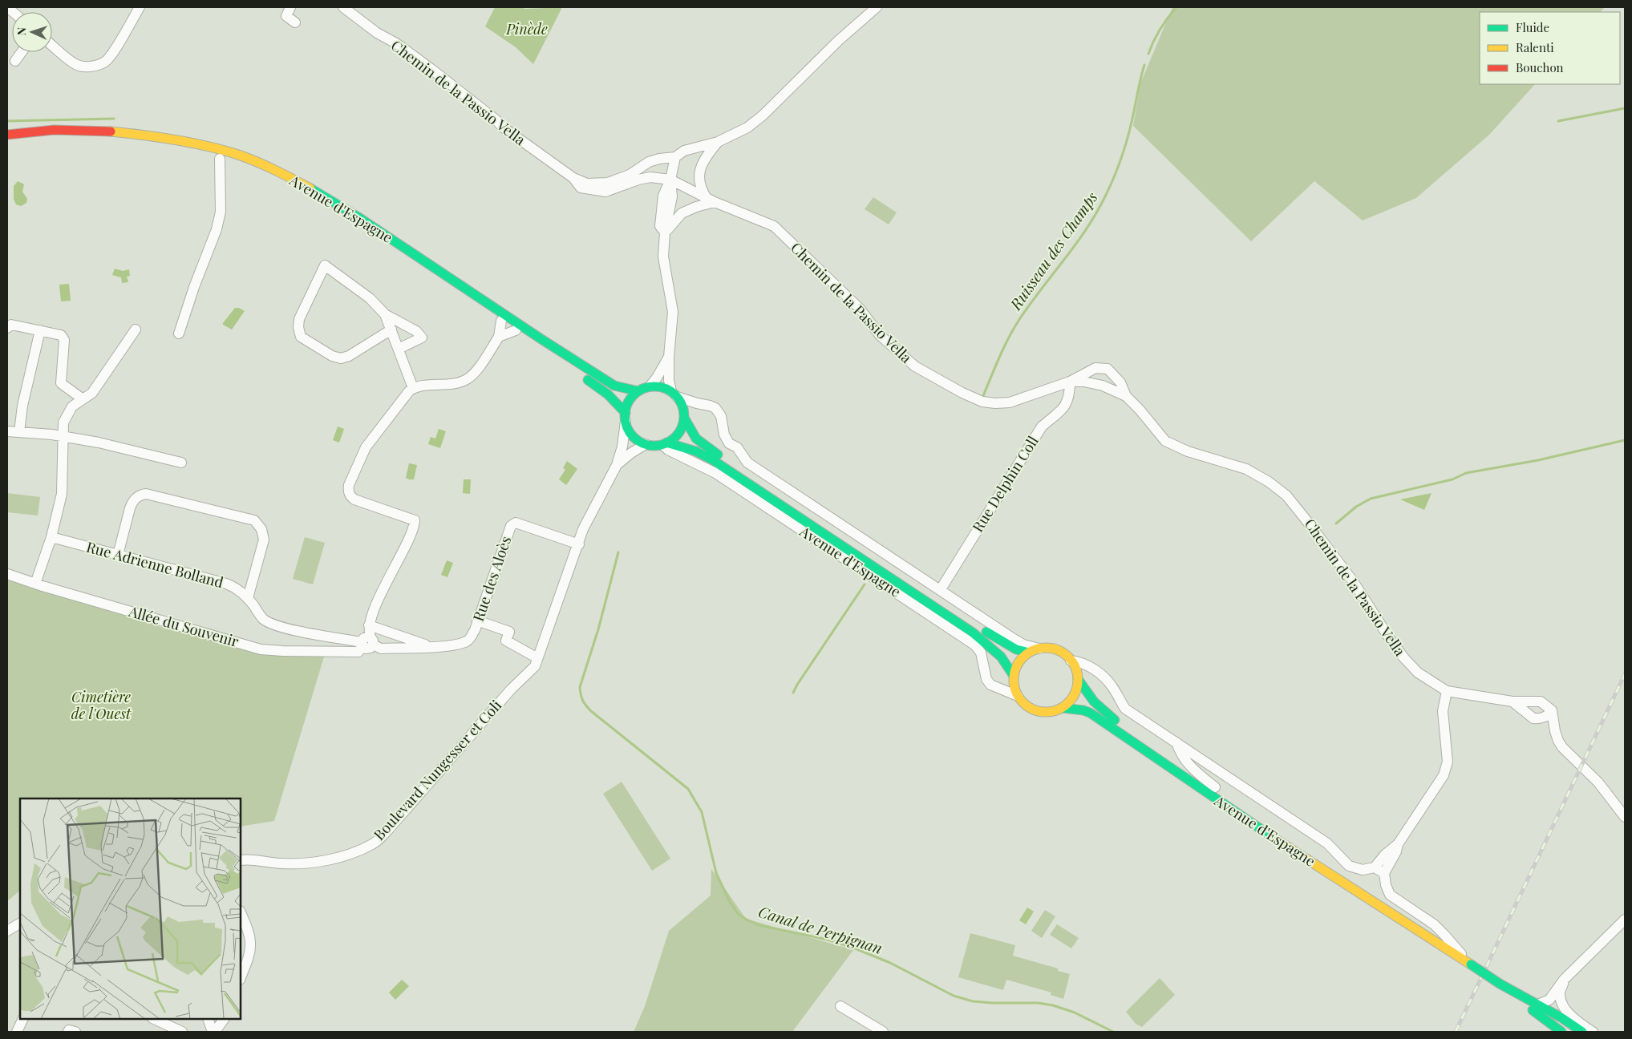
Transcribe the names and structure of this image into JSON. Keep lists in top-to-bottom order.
{
  "streets": {
    "main road": ["Avenue d'Espagne"],
    "street": [
      "Chemin de la Passio Vella",
      "Rue Delphin Coll",
      "Rue Adrienne Bolland",
      "Rue des Aloès",
      "Allée du Souvenir",
      "Boulevard Nungesser et Coli"
    ]
  },
  "crossings": [
    ["Chemin de la Passio Vella", "Rue Delphin Coll"],
    ["Avenue d'Espagne", "Rue Delphin Coll"],
    ["Avenue d'Espagne", "Boulevard Nungesser et Coli"],
    ["Rue Adrienne Bolland", "Rue des Aloès"],
    ["Rue Adrienne Bolland", "Allée du Souvenir"],
    ["Rue des Aloès", "Allée du Souvenir"],
    ["Rue des Aloès", "Boulevard Nungesser et Coli"]
  ],
  "water": ["Ruisseau des Champs", "Canal de Perpignan"],
  "parks": ["Pinède", "Cimetière de l'Ouest"],
  "legend": ["Fluide", "Ralenti", "Bouchon"],
  "north": "left"
}
